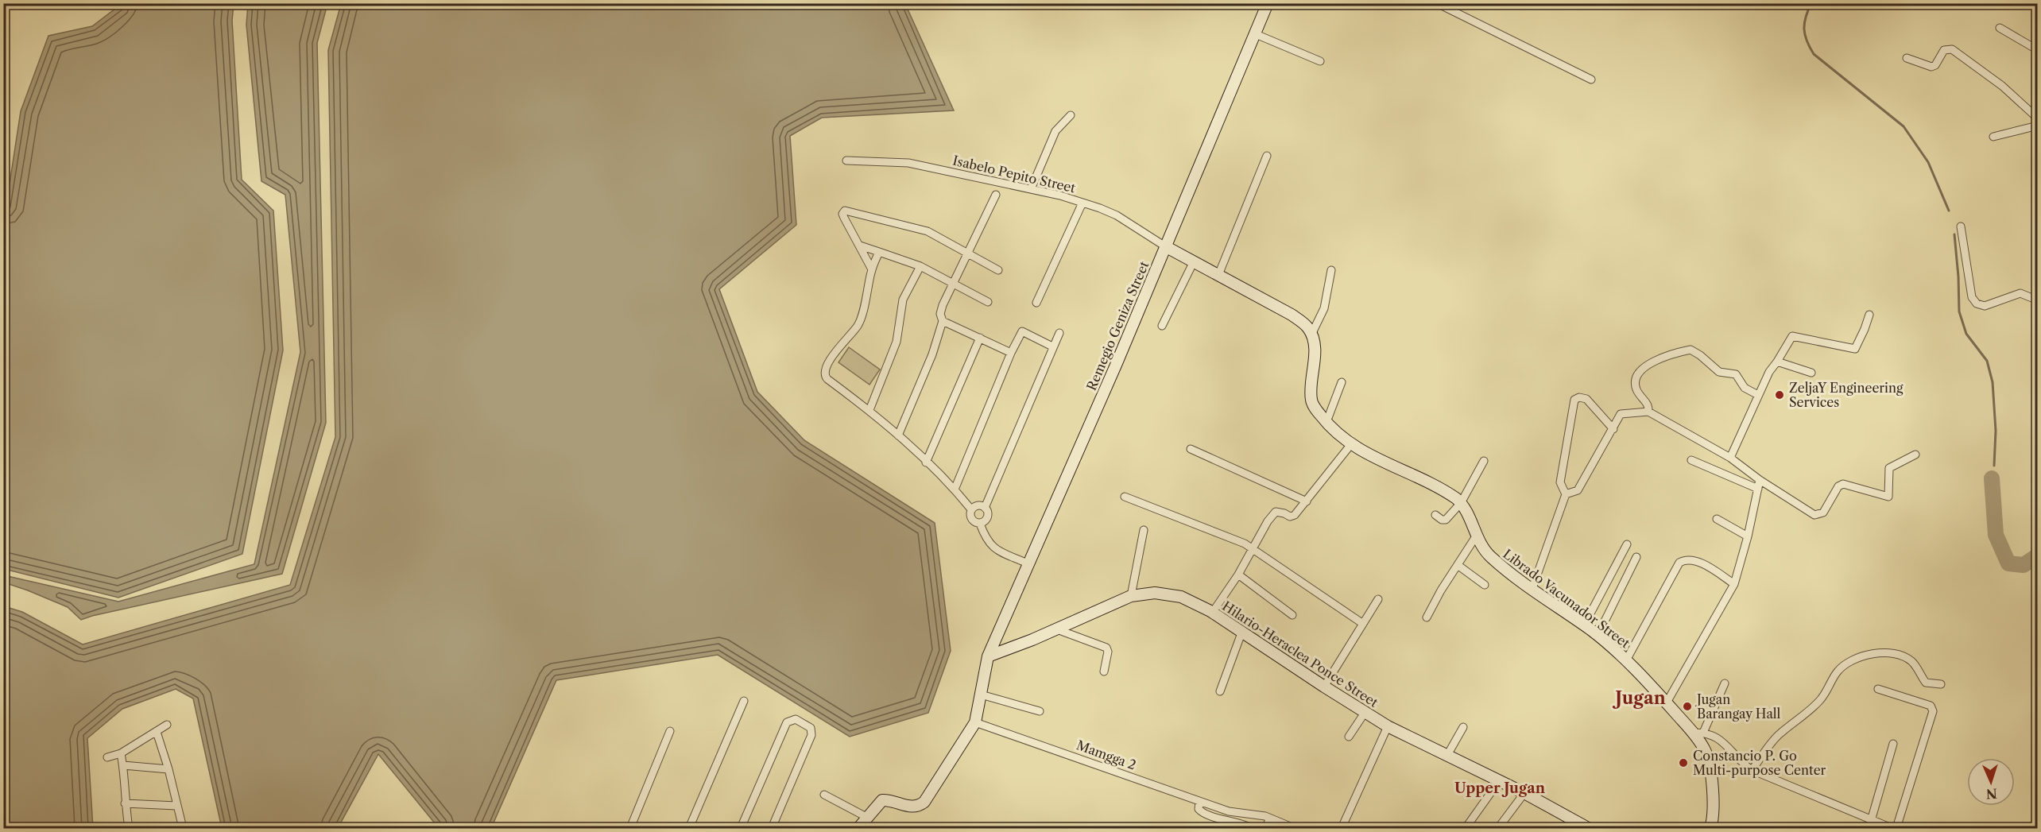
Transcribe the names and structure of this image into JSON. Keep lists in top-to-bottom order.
{
  "streets": {
    "street": [
      "Isabelo Pepito Street",
      "Remegio Geniza Street",
      "Librado Vacunador Street",
      "Hilario-Heraclea Ponce Street",
      "Mamgga 2"
    ]
  },
  "crossings": [
    ["Isabelo Pepito Street", "Remegio Geniza Street"],
    ["Remegio Geniza Street", "Hilario-Heraclea Ponce Street"]
  ],
  "districts": ["Jugan", "Upper Jugan"],
  "places": ["ZeljaY Engineering Services", "Jugan Barangay Hall", "Constancio P. Go Multi-purpose Center"],
  "north": "bottom"
}
